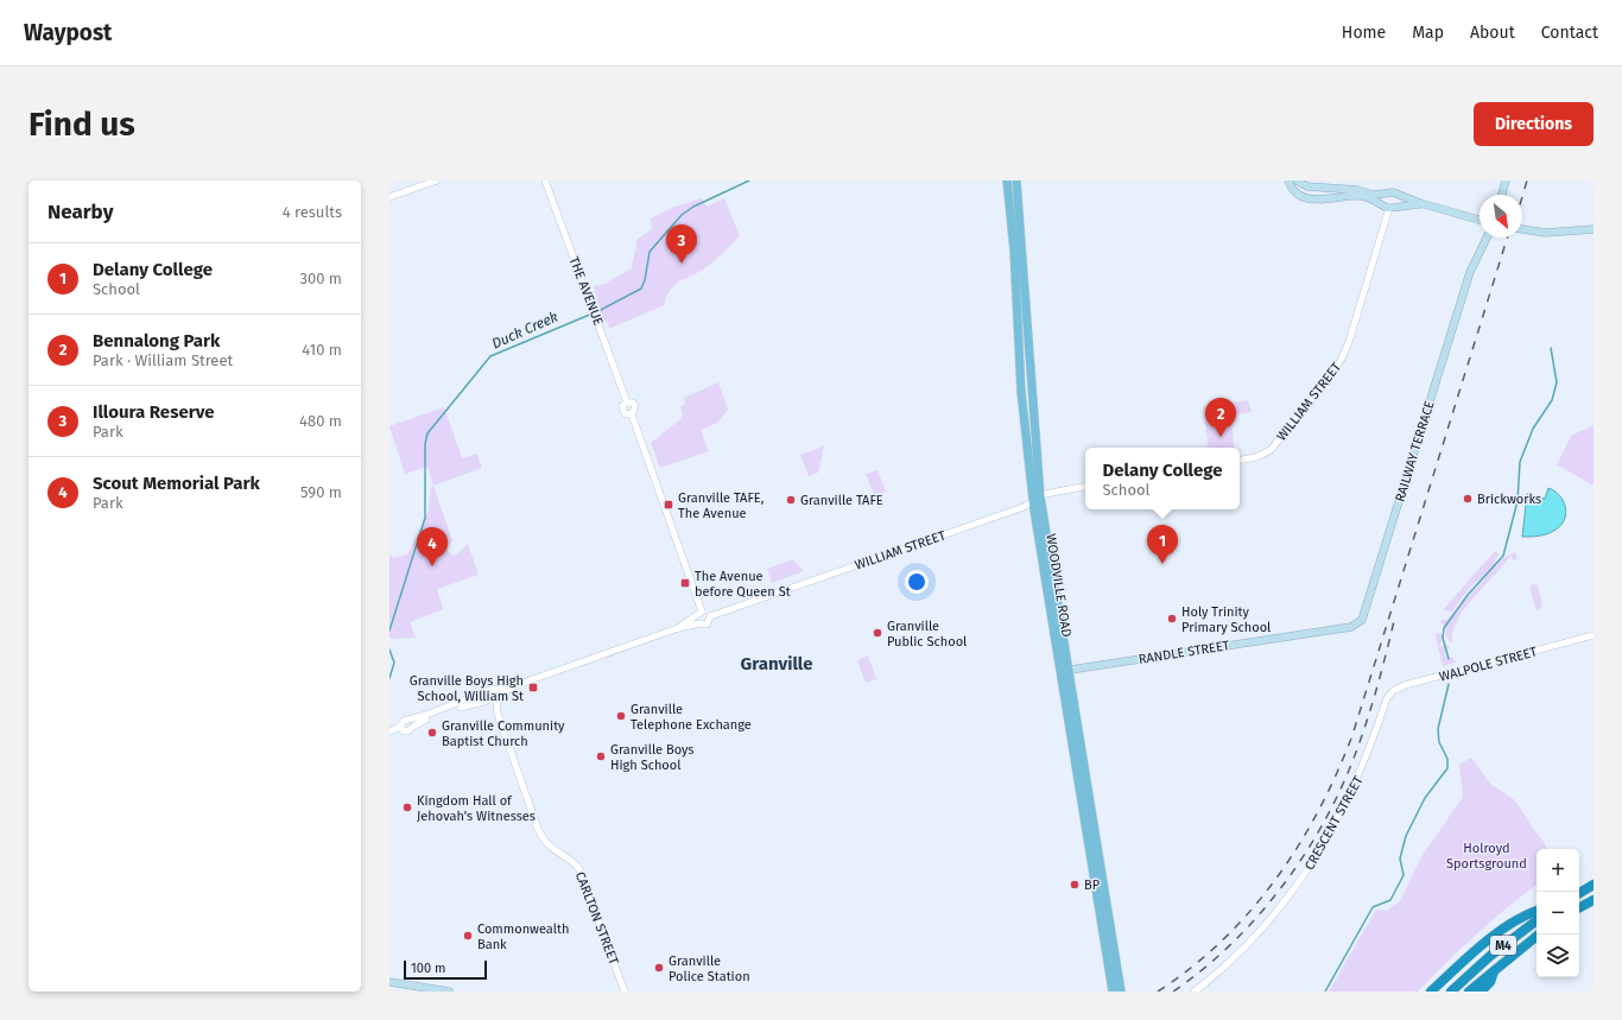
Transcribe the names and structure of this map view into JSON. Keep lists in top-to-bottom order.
{
  "streets": {
    "highway": ["M4"],
    "main road": ["RAILWAY TERRACE", "WOODVILLE ROAD", "RANDLE STREET"],
    "street": [
      "THE AVENUE",
      "WILLIAM STREET",
      "WALPOLE STREET",
      "CRESCENT STREET",
      "CARLTON STREET"
    ]
  },
  "crossings": [
    ["THE AVENUE", "WILLIAM STREET"],
    ["WILLIAM STREET", "WOODVILLE ROAD"],
    ["RAILWAY TERRACE", "RANDLE STREET"],
    ["WOODVILLE ROAD", "RANDLE STREET"],
    ["WALPOLE STREET", "CRESCENT STREET"]
  ],
  "districts": ["Granville"],
  "water": ["Duck Creek"],
  "parks": ["Holroyd Sportsground"],
  "places": {
    "other": [
      "Brickworks",
      "Granville TAFE",
      "Holy Trinity Primary School",
      "Granville Public School",
      "Granville Telephone Exchange",
      "Granville Community Baptist Church",
      "Granville Boys High School",
      "Kingdom Hall of Jehovah's Witnesses",
      "BP",
      "Commonwealth Bank",
      "Granville Police Station"
    ],
    "transit": ["Granville TAFE, The Avenue", "The Avenue before Queen St", "Granville Boys High School, William St"]
  },
  "scale_bar": "100 m",
  "north": "bottom right",
  "page": {
    "header": "Waypost",
    "nav": [
      "Home",
      "Map",
      "About",
      "Contact"
    ],
    "buttons": "Directions",
    "title": "Find us",
    "heading": ["Nearby", "4 results"],
    "pins": [
      "3",
      "2",
      "1",
      "4"
    ],
    "list": [
      {
        "mark": "1",
        "name": "Delany College",
        "note": "School",
        "value": "300 m"
      },
      {
        "mark": "2",
        "name": "Bennalong Park",
        "note": "Park · William Street",
        "value": "410 m"
      },
      {
        "mark": "3",
        "name": "Illoura Reserve",
        "note": "Park",
        "value": "480 m"
      },
      {
        "mark": "4",
        "name": "Scout Memorial Park",
        "note": "Park",
        "value": "590 m"
      }
    ],
    "popup": ["Delany College", "School"],
    "map_buttons": ["+", "−"],
    "scale": "100 m"
  }
}
